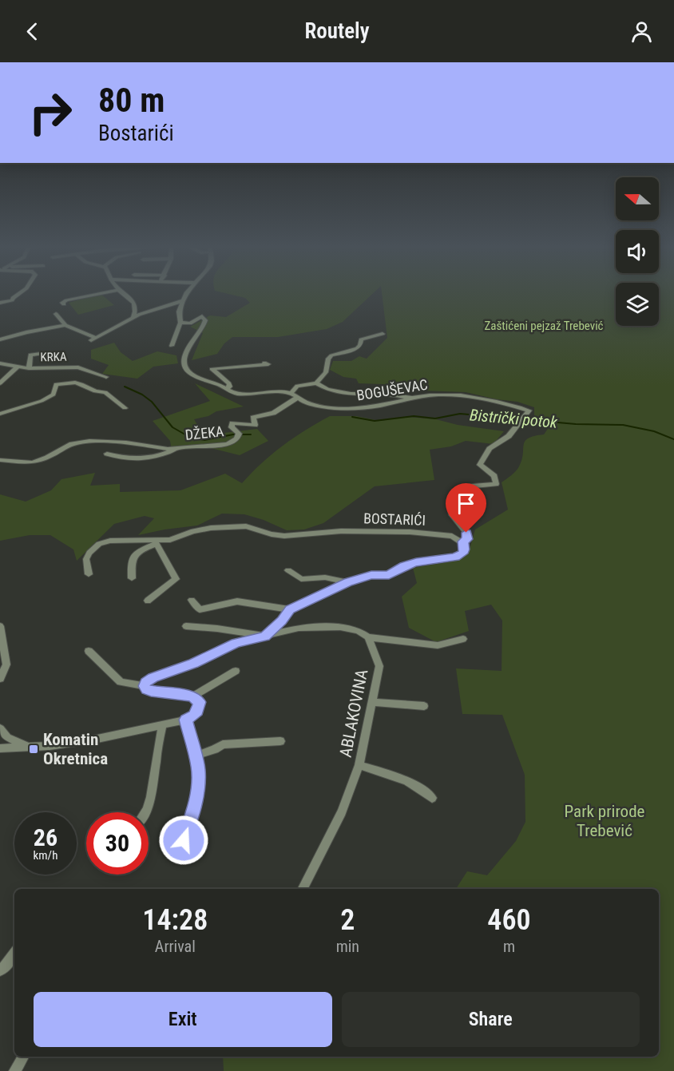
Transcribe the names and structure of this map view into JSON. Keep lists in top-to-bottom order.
{
  "streets": {
    "street": [
      "KRKA",
      "BOGUŠEVAC",
      "DŽEKA",
      "BOSTARIĆI",
      "ABLAKOVINA"
    ]
  },
  "crossings": [
    ["BOGUŠEVAC", "DŽEKA"],
    ["BOGUŠEVAC", "BOSTARIĆI"]
  ],
  "water": ["Bistrički potok"],
  "parks": ["Zaštićeni pejzaž Trebević", "Park prirode Trebević"],
  "places": {
    "transit": ["Komatin Okretnica"]
  },
  "north": "left",
  "page": {
    "header": "Routely",
    "turn": ["80 m", "Bostarići"],
    "speed": "26 km/h",
    "limit": "30",
    "eta": [
      "14:28",
      "Arrival",
      "2",
      "min",
      "460",
      "m"
    ],
    "buttons": ["Exit", "Share"]
  }
}
